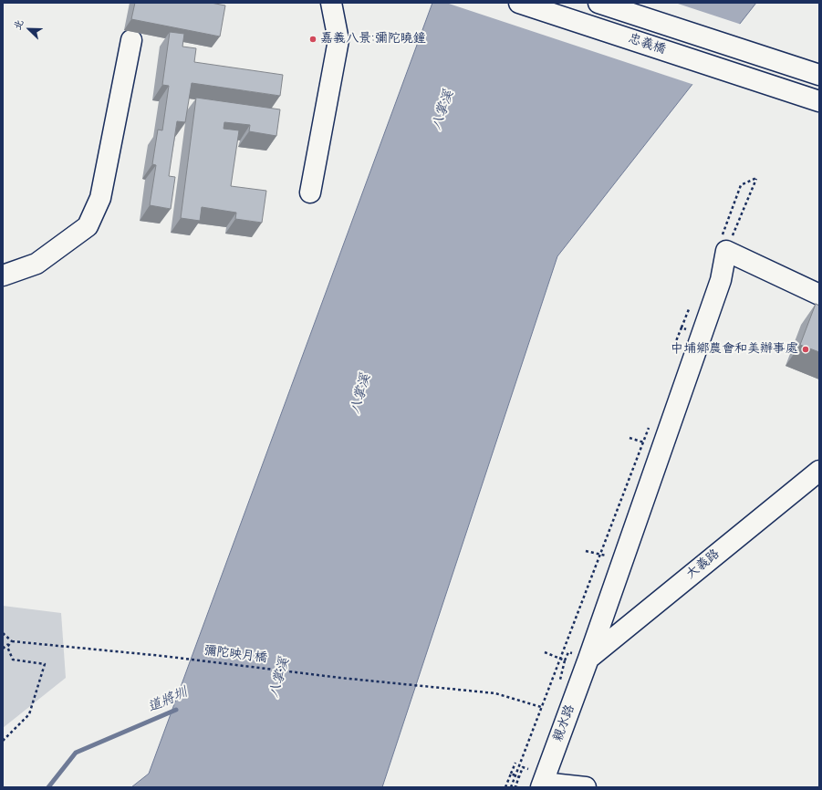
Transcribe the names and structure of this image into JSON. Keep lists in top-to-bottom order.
{
  "streets": {
    "street": ["忠義橋", "大義路", "親水路"],
    "path": ["彌陀映月橋"]
  },
  "crossings": [
    ["大義路", "親水路"]
  ],
  "water": ["八掌溪", "道將圳"],
  "places": ["嘉義八景:彌陀曉鐘", "中埔鄉農會和美辦事處"],
  "north": "top left"
}
